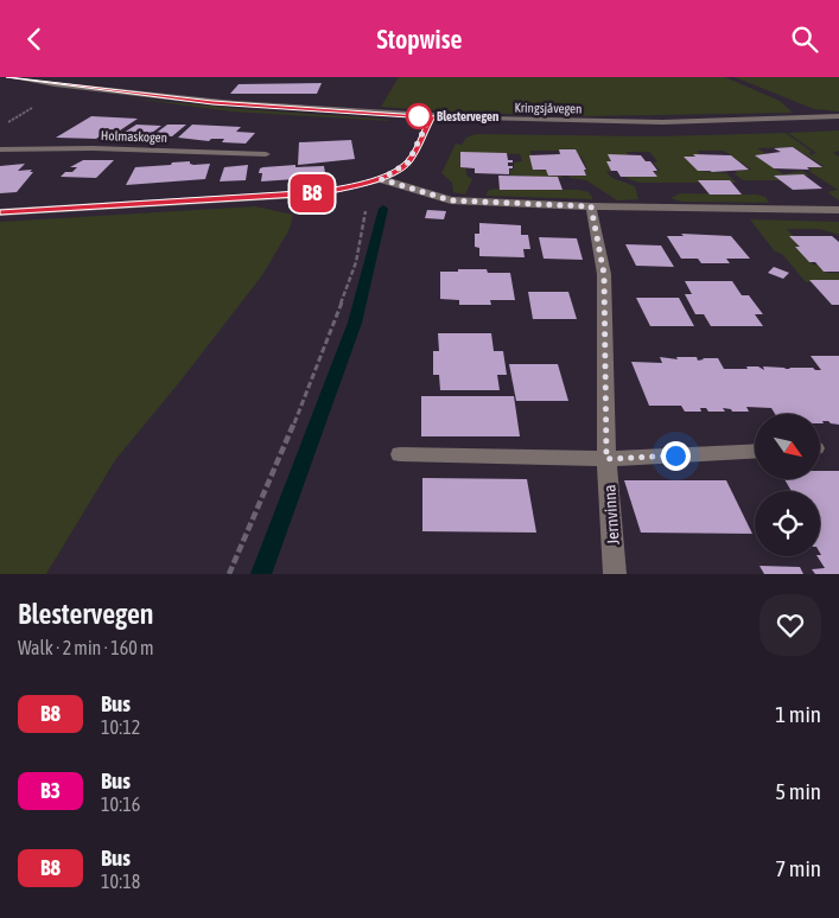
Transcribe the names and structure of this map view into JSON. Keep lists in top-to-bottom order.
{
  "streets": {
    "street": ["Kringsjåvegen", "Holmaskogen", "Jernvinna"]
  },
  "places": ["Blestervegen"],
  "lines": ["bus line B8"],
  "north": "bottom right",
  "page": {
    "header": "Stopwise",
    "on_map": "B8",
    "heading": ["Blestervegen", "Walk · 2 min · 160 m"],
    "list": [
      {
        "mark": "B8",
        "name": "Bus",
        "note": "10:12",
        "value": "1 min"
      },
      {
        "mark": "B3",
        "name": "Bus",
        "note": "10:16",
        "value": "5 min"
      },
      {
        "mark": "B8",
        "name": "Bus",
        "note": "10:18",
        "value": "7 min"
      }
    ]
  }
}
